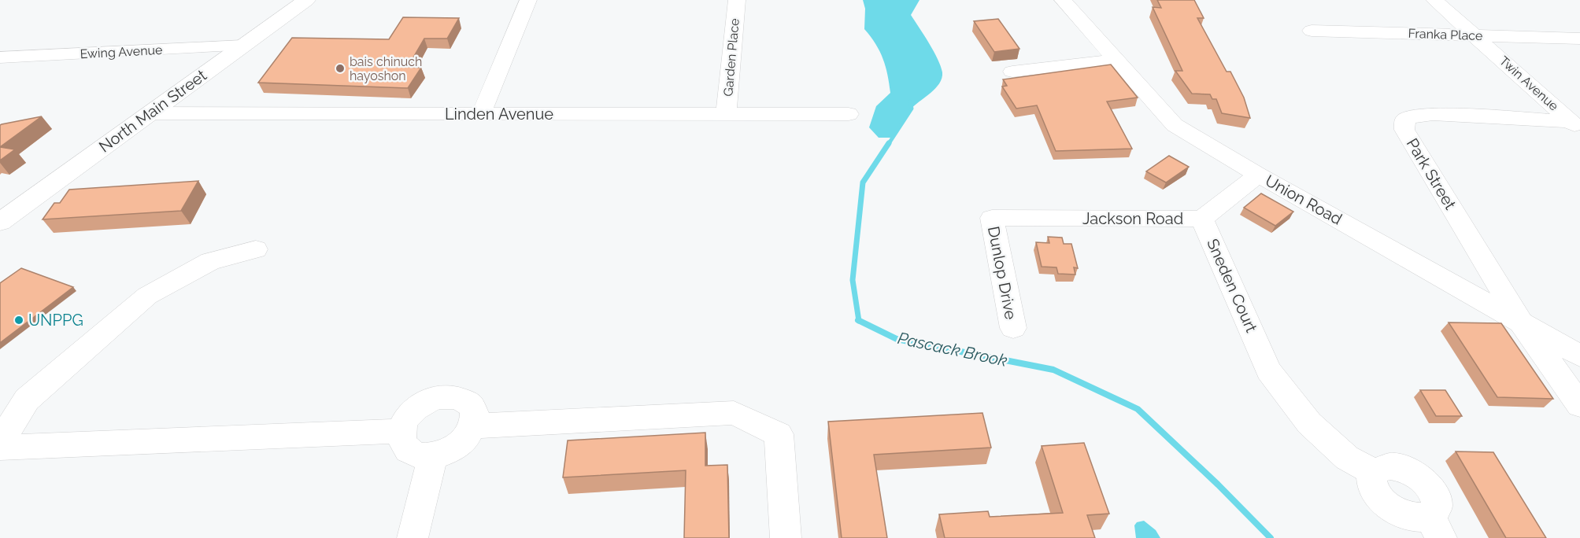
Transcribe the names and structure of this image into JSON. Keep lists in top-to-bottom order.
{
  "streets": {
    "main road": ["North Main Street"],
    "street": [
      "Franka Place",
      "Ewing Avenue",
      "Garden Place",
      "Twin Avenue",
      "Linden Avenue",
      "Park Street",
      "Union Road",
      "Jackson Road",
      "Dunlop Drive",
      "Sneden Court"
    ]
  },
  "crossings": [
    ["Franka Place", "Twin Avenue"],
    ["Ewing Avenue", "North Main Street"],
    ["Garden Place", "Linden Avenue"],
    ["Twin Avenue", "Park Street"],
    ["North Main Street", "Linden Avenue"],
    ["Park Street", "Union Road"],
    ["Union Road", "Jackson Road"],
    ["Jackson Road", "Dunlop Drive"],
    ["Jackson Road", "Sneden Court"]
  ],
  "water": ["Pascack Brook"],
  "places": ["bais chinuch hayoshon", "UNPPG"]
}
